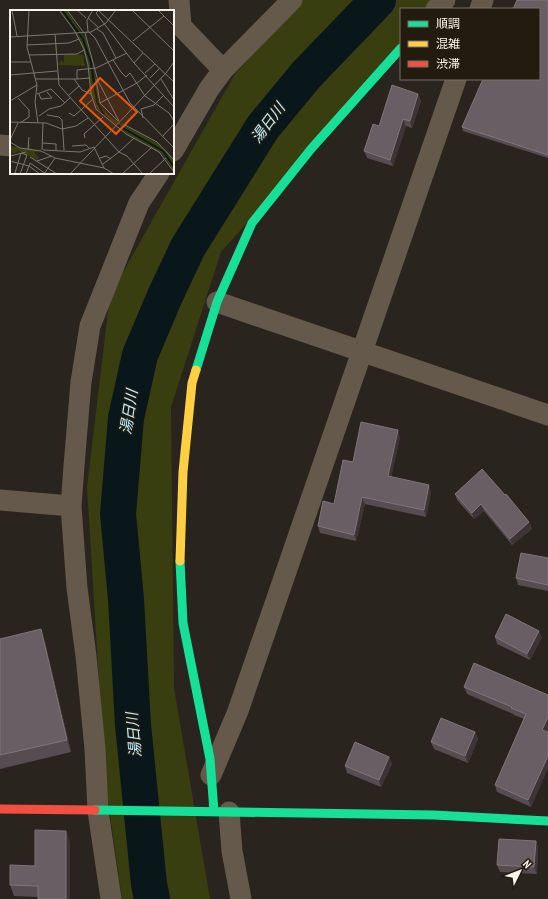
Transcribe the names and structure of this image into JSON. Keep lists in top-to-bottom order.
{
  "water": ["湯日川"],
  "legend": ["順調", "混雑", "渋滞"],
  "north": "top right"
}
